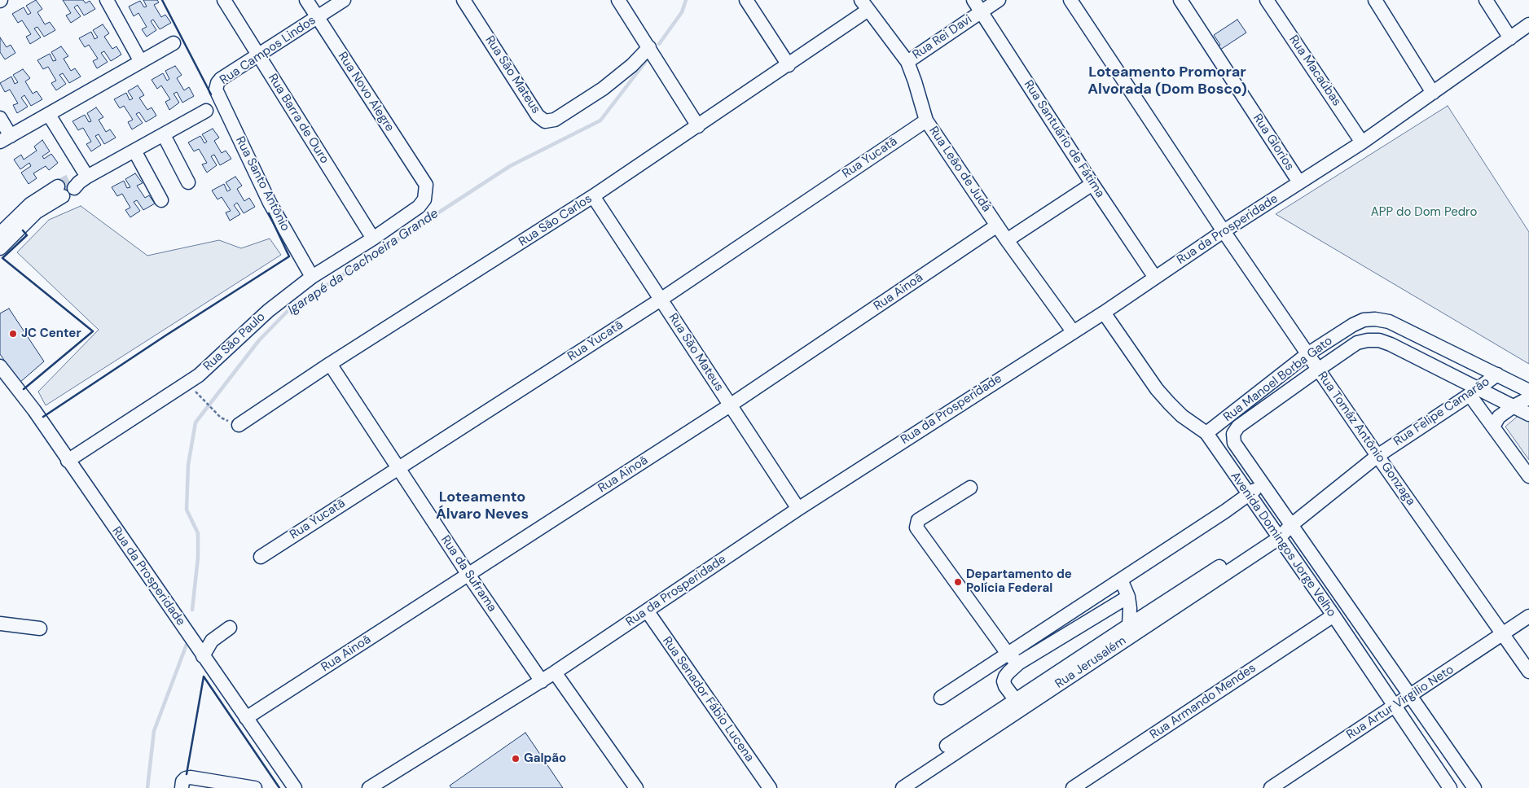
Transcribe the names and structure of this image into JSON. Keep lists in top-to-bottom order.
{
  "streets": {
    "street": [
      "Rua Rei Davi",
      "Rua Campos Lindos",
      "Rua Macaúbas",
      "Rua São Mateus",
      "Rua Novo Alegre",
      "Rua Barra de Ouro",
      "Rua Santuário de Fátima",
      "Rua Glorios",
      "Rua Yucatã",
      "Rua Leão de Judá",
      "Rua Santo Antônio",
      "Rua São Carlos",
      "Rua da Prosperidade",
      "Rua Ainoã",
      "Rua São Paulo",
      "Rua Manoel Borba Gato",
      "Rua Felipe Camarão",
      "Rua Tomáz Antônio Gonzaga",
      "Avenida Domingos Jorge Velho",
      "Rua da Suframa",
      "Rua Jerusalém",
      "Rua Senador Fábio Lucena",
      "Rua Armando Mendes",
      "Rua Artur Virgilio Neto"
    ]
  },
  "crossings": [
    ["Rua Rei Davi", "Rua Santuário de Fátima"],
    ["Rua Rei Davi", "Rua Leão de Judá"],
    ["Rua Campos Lindos", "Rua Novo Alegre"],
    ["Rua Campos Lindos", "Rua Barra de Ouro"],
    ["Rua Campos Lindos", "Rua Santo Antônio"],
    ["Rua Macaúbas", "Rua da Prosperidade"],
    ["Rua São Mateus", "Rua Yucatã"],
    ["Rua São Mateus", "Rua São Carlos"],
    ["Rua São Mateus", "Rua da Prosperidade"],
    ["Rua São Mateus", "Rua Ainoã"],
    ["Rua Novo Alegre", "Rua São Paulo"],
    ["Rua Barra de Ouro", "Rua São Paulo"],
    ["Rua Santuário de Fátima", "Rua da Prosperidade"],
    ["Rua Glorios", "Rua da Prosperidade"],
    ["Rua Yucatã", "Rua Leão de Judá"],
    ["Rua Yucatã", "Rua da Suframa"],
    ["Rua Leão de Judá", "Rua São Carlos"],
    ["Rua Leão de Judá", "Rua da Prosperidade"],
    ["Rua Leão de Judá", "Rua Ainoã"],
    ["Rua Santo Antônio", "Rua São Paulo"],
    ["Rua São Carlos", "Rua da Suframa"],
    ["Rua da Prosperidade", "Rua Ainoã"],
    ["Rua da Prosperidade", "Rua São Paulo"],
    ["Rua da Prosperidade", "Rua Tomáz Antônio Gonzaga"],
    ["Rua da Prosperidade", "Avenida Domingos Jorge Velho"],
    ["Rua da Prosperidade", "Rua da Suframa"],
    ["Rua da Prosperidade", "Rua Senador Fábio Lucena"],
    ["Rua Ainoã", "Rua da Suframa"],
    ["Rua Manoel Borba Gato", "Rua Felipe Camarão"],
    ["Rua Manoel Borba Gato", "Rua Tomáz Antônio Gonzaga"],
    ["Rua Manoel Borba Gato", "Avenida Domingos Jorge Velho"],
    ["Rua Felipe Camarão", "Rua Tomáz Antônio Gonzaga"],
    ["Rua Felipe Camarão", "Avenida Domingos Jorge Velho"],
    ["Rua Felipe Camarão", "Rua Jerusalém"],
    ["Rua Tomáz Antônio Gonzaga", "Rua Artur Virgilio Neto"],
    ["Avenida Domingos Jorge Velho", "Rua Jerusalém"],
    ["Avenida Domingos Jorge Velho", "Rua Armando Mendes"],
    ["Avenida Domingos Jorge Velho", "Rua Artur Virgilio Neto"]
  ],
  "districts": ["Loteamento Promorar Alvorada (Dom Bosco)", "Loteamento Álvaro Neves"],
  "water": ["Igarapé da Cachoeira Grande"],
  "parks": ["APP do Dom Pedro"],
  "places": ["JC Center", "Departamento de Polícia Federal", "Galpão"]
}
